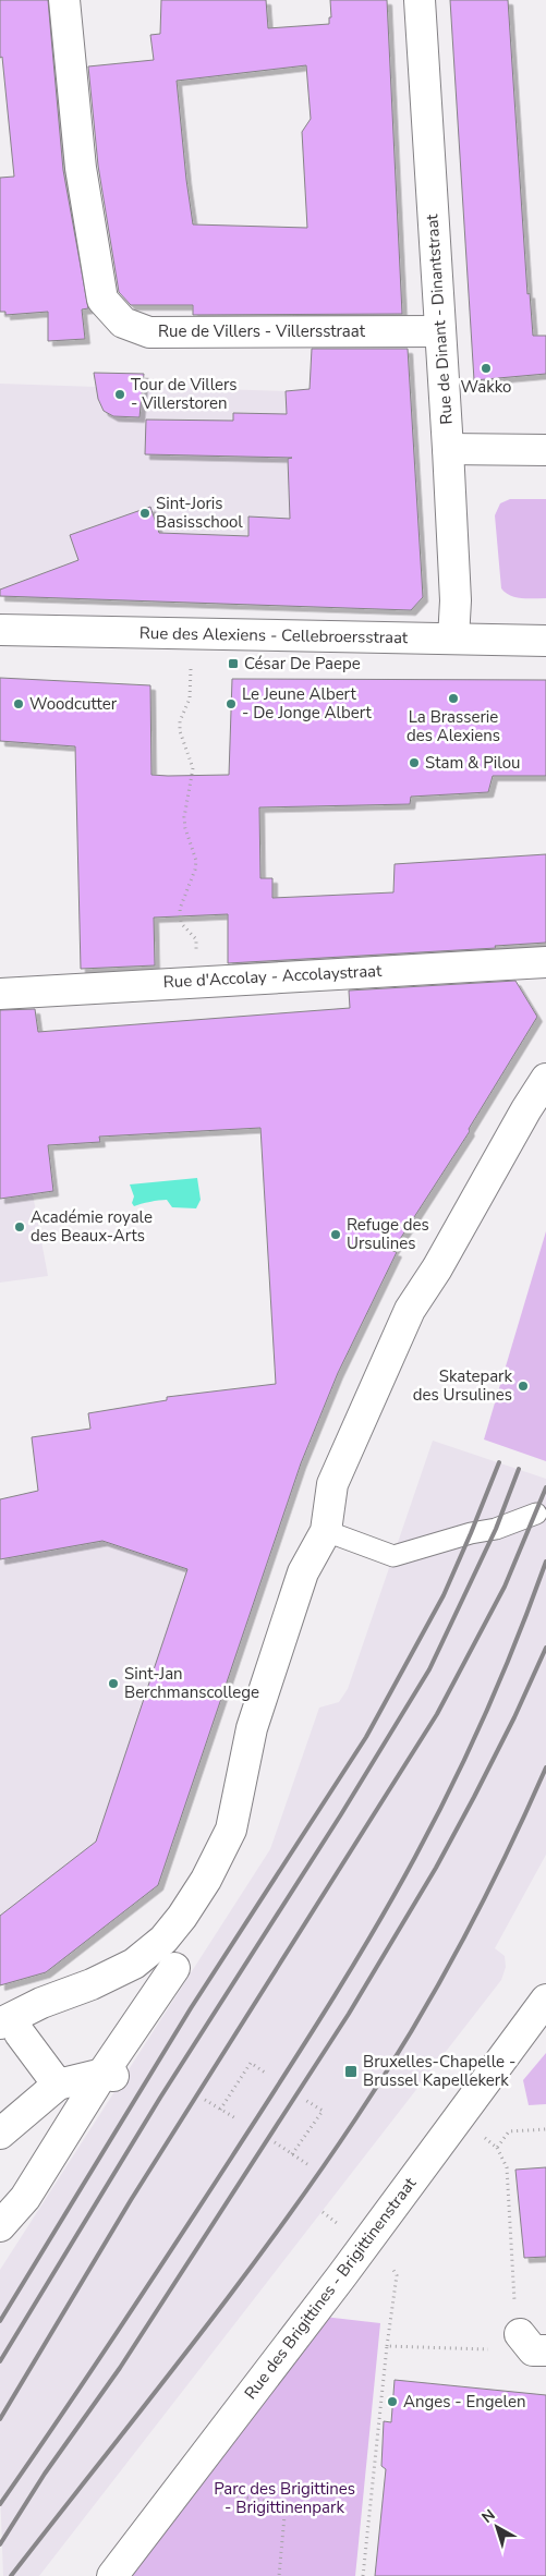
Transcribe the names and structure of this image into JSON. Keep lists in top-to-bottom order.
{
  "streets": {
    "street": [
      "Rue de Dinant - Dinantstraat",
      "Rue de Villers - Villersstraat",
      "Rue des Alexiens - Cellebroersstraat",
      "Rue d'Accolay - Accolaystraat",
      "Rue des Brigittines - Brigittinenstraat"
    ]
  },
  "crossings": [
    ["Rue de Dinant - Dinantstraat", "Rue de Villers - Villersstraat"],
    ["Rue de Dinant - Dinantstraat", "Rue des Alexiens - Cellebroersstraat"]
  ],
  "parks": ["Parc des Brigittines - Brigittinenpark"],
  "places": {
    "other": [
      "Wakko",
      "Tour de Villers - Villerstoren",
      "Sint-Joris Basisschool",
      "La Brasserie des Alexiens",
      "Woodcutter",
      "Le Jeune Albert - De Jonge Albert",
      "Stam & Pilou",
      "Académie royale des Beaux-Arts",
      "Refuge des Ursulines",
      "Skatepark des Ursulines",
      "Sint-Jan Berchmanscollege",
      "Anges - Engelen"
    ],
    "transit": ["César De Paepe", "Bruxelles-Chapelle - Brussel Kapellekerk"]
  },
  "north": "top left"
}
